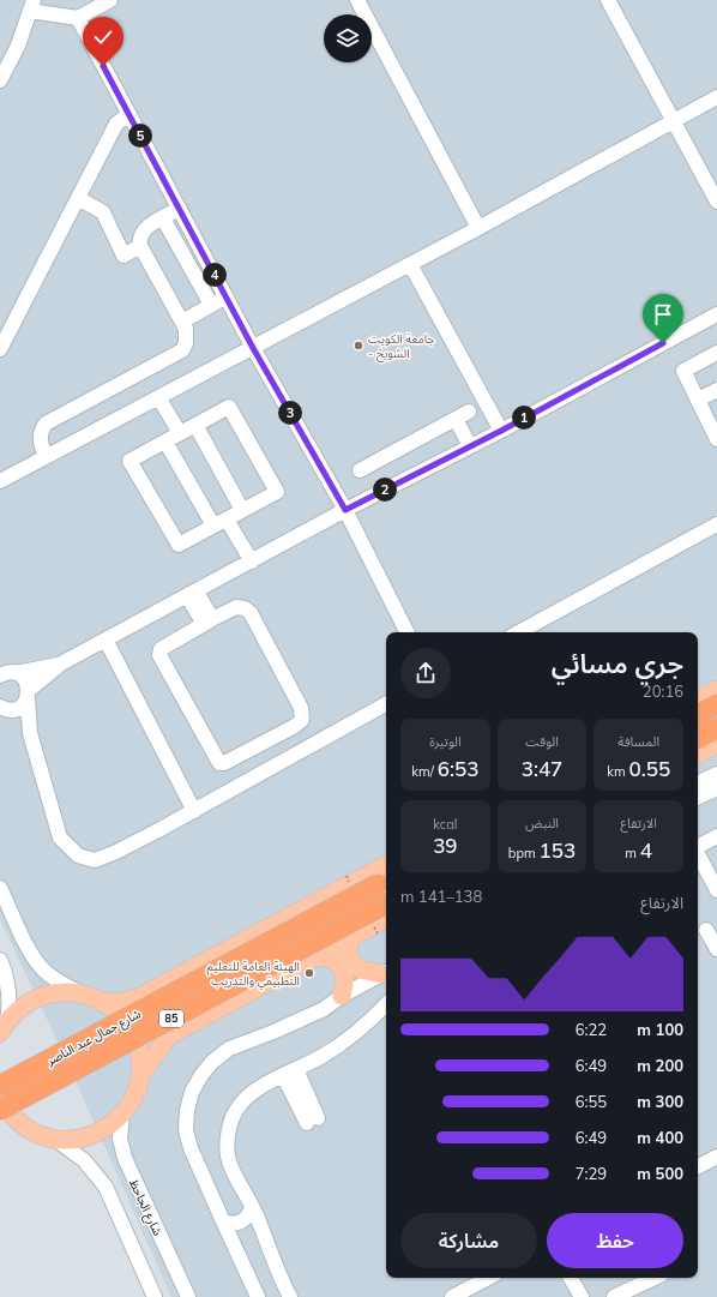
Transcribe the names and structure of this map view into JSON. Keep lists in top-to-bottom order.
{
  "streets": {
    "highway": ["85", "شارع جمال عبد الناصر"],
    "street": ["شارع الجاحظ"]
  },
  "places": ["جامعة الكويت - الشويخ", "الهيئة العامة للتعليم التطبيقي والتدريب"],
  "page": {
    "pins": [
      "5",
      "4",
      "3",
      "1",
      "2"
    ],
    "heading": ["جري مسائي", "20:16"],
    "stats": [
      ["المسافة", "0.55 km"],
      ["الوقت", "3:47"],
      ["الوتيرة", "6:53 /km"],
      ["الارتفاع", "4 m"],
      ["النبض", "153 bpm"],
      ["kcal", "39"]
    ],
    "chart": ["الارتفاع", "138–141 m"],
    "list": [
      {
        "name": "100 m",
        "note": "6:22"
      },
      {
        "name": "200 m",
        "note": "6:49"
      },
      {
        "name": "300 m",
        "note": "6:55"
      },
      {
        "name": "400 m",
        "note": "6:49"
      },
      {
        "name": "500 m",
        "note": "7:29"
      }
    ],
    "buttons": ["حفظ", "مشاركة"]
  }
}
